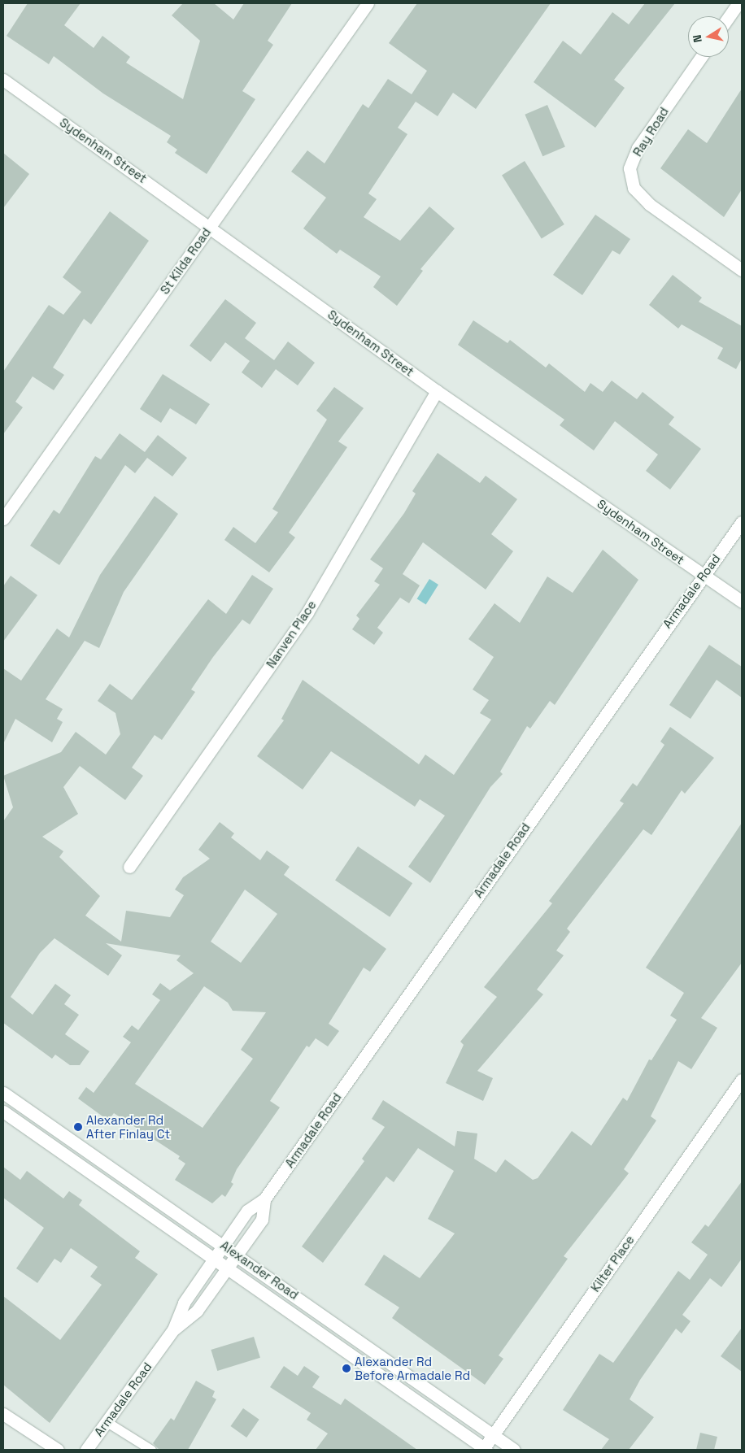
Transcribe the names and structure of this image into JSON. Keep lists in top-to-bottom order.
{
  "streets": {
    "street": [
      "Ray Road",
      "Sydenham Street",
      "St Kilda Road",
      "Armadale Road",
      "Nanven Place",
      "Kilter Place",
      "Alexander Road"
    ]
  },
  "crossings": [
    ["Sydenham Street", "St Kilda Road"],
    ["Sydenham Street", "Armadale Road"],
    ["Sydenham Street", "Nanven Place"],
    ["Armadale Road", "Alexander Road"],
    ["Kilter Place", "Alexander Road"]
  ],
  "places": ["Alexander Rd After Finlay Ct", "Alexander Rd Before Armadale Rd"],
  "north": "left"
}
